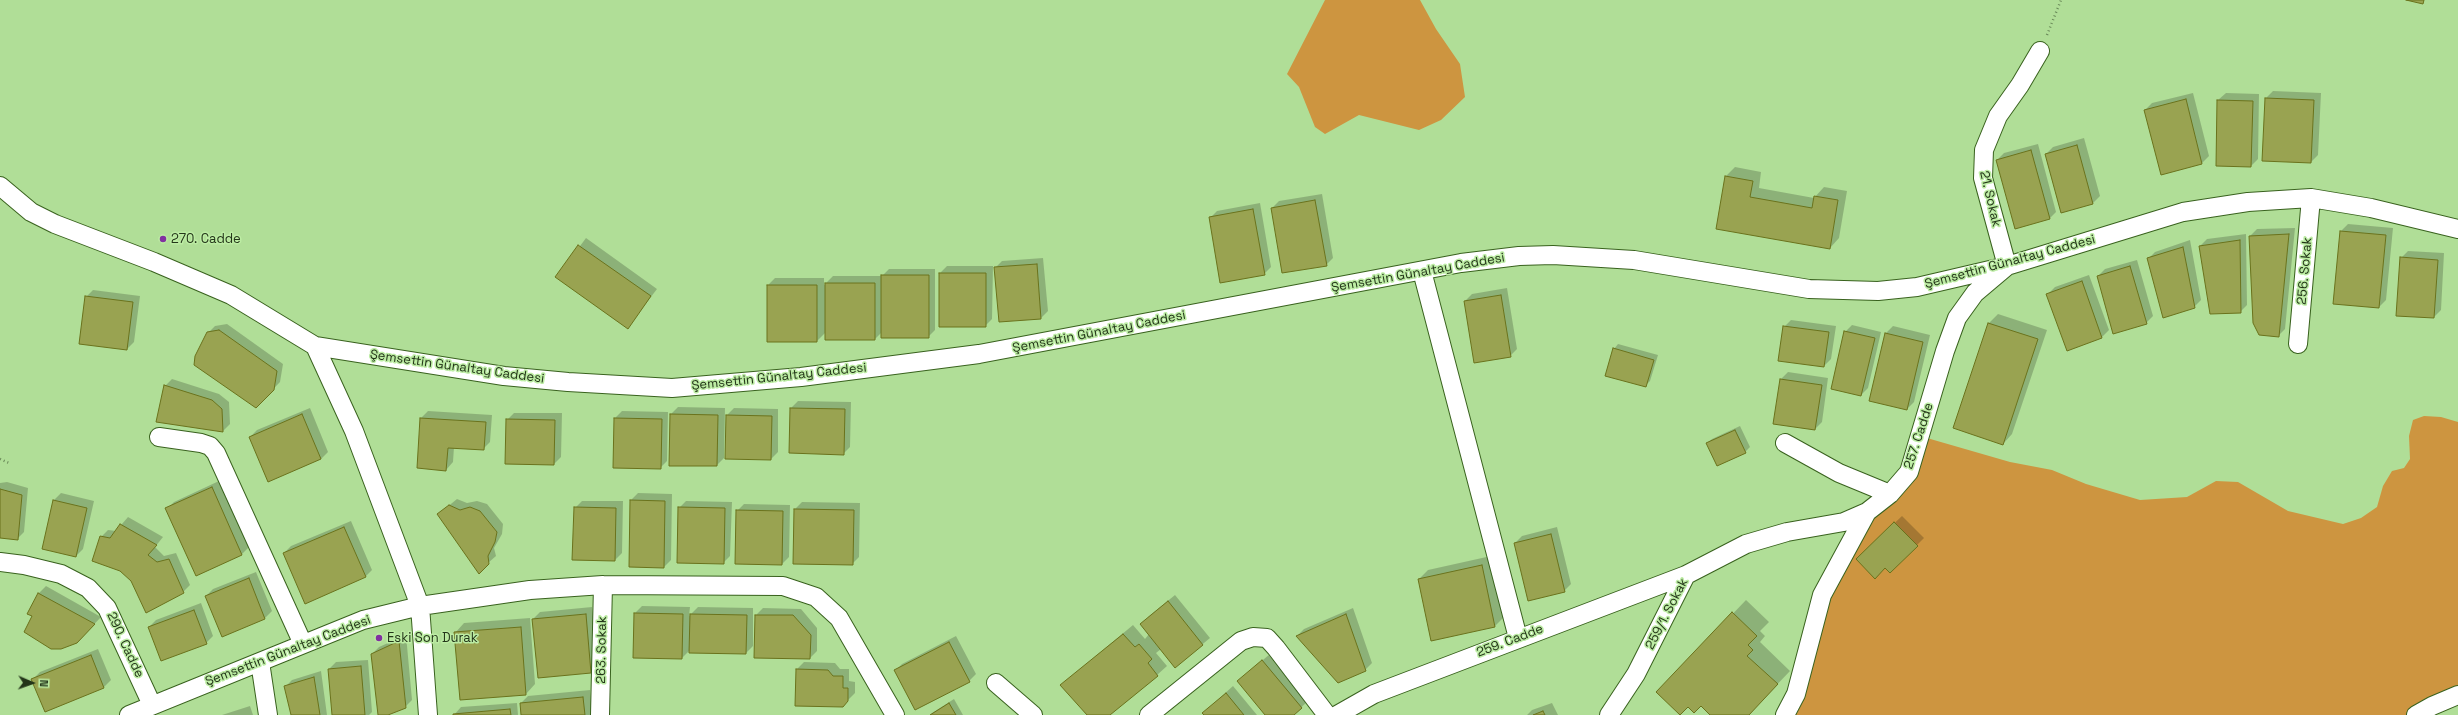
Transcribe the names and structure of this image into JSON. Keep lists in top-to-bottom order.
{
  "streets": {
    "street": [
      "21. Sokak",
      "Şemsettin Günaltay Caddesi",
      "256. Sokak",
      "257. Cadde",
      "259/1. Sokak",
      "259. Cadde",
      "290. Cadde",
      "263. Sokak"
    ]
  },
  "crossings": [
    ["21. Sokak", "Şemsettin Günaltay Caddesi"],
    ["21. Sokak", "257. Cadde"],
    ["Şemsettin Günaltay Caddesi", "256. Sokak"],
    ["Şemsettin Günaltay Caddesi", "257. Cadde"],
    ["Şemsettin Günaltay Caddesi", "290. Cadde"],
    ["Şemsettin Günaltay Caddesi", "263. Sokak"],
    ["257. Cadde", "259/1. Sokak"],
    ["259/1. Sokak", "259. Cadde"]
  ],
  "places": ["270. Cadde", "Eski Son Durak"],
  "north": "right"
}
